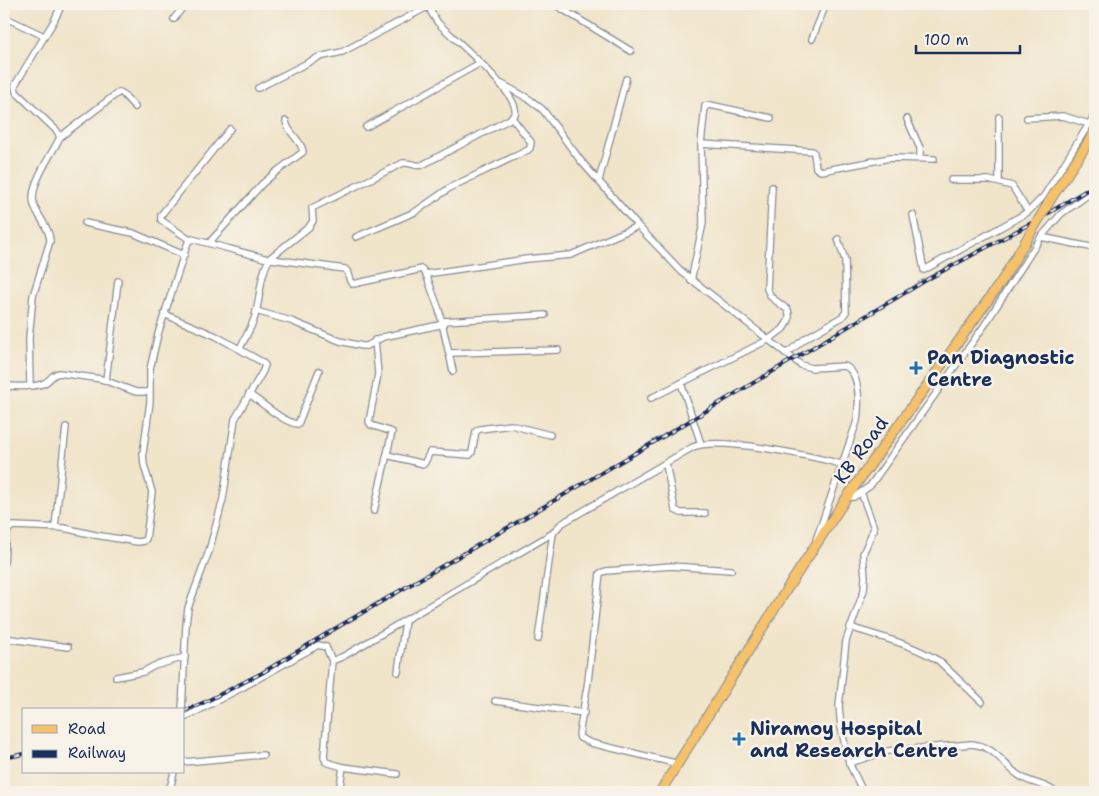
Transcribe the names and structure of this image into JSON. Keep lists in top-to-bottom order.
{
  "streets": {
    "main road": ["KB Road"]
  },
  "places": {
    "health": ["Pan Diagnostic Centre", "Niramoy Hospital and Research Centre"]
  },
  "legend": ["Road", "Railway"],
  "scale_bar": "100 m"
}
